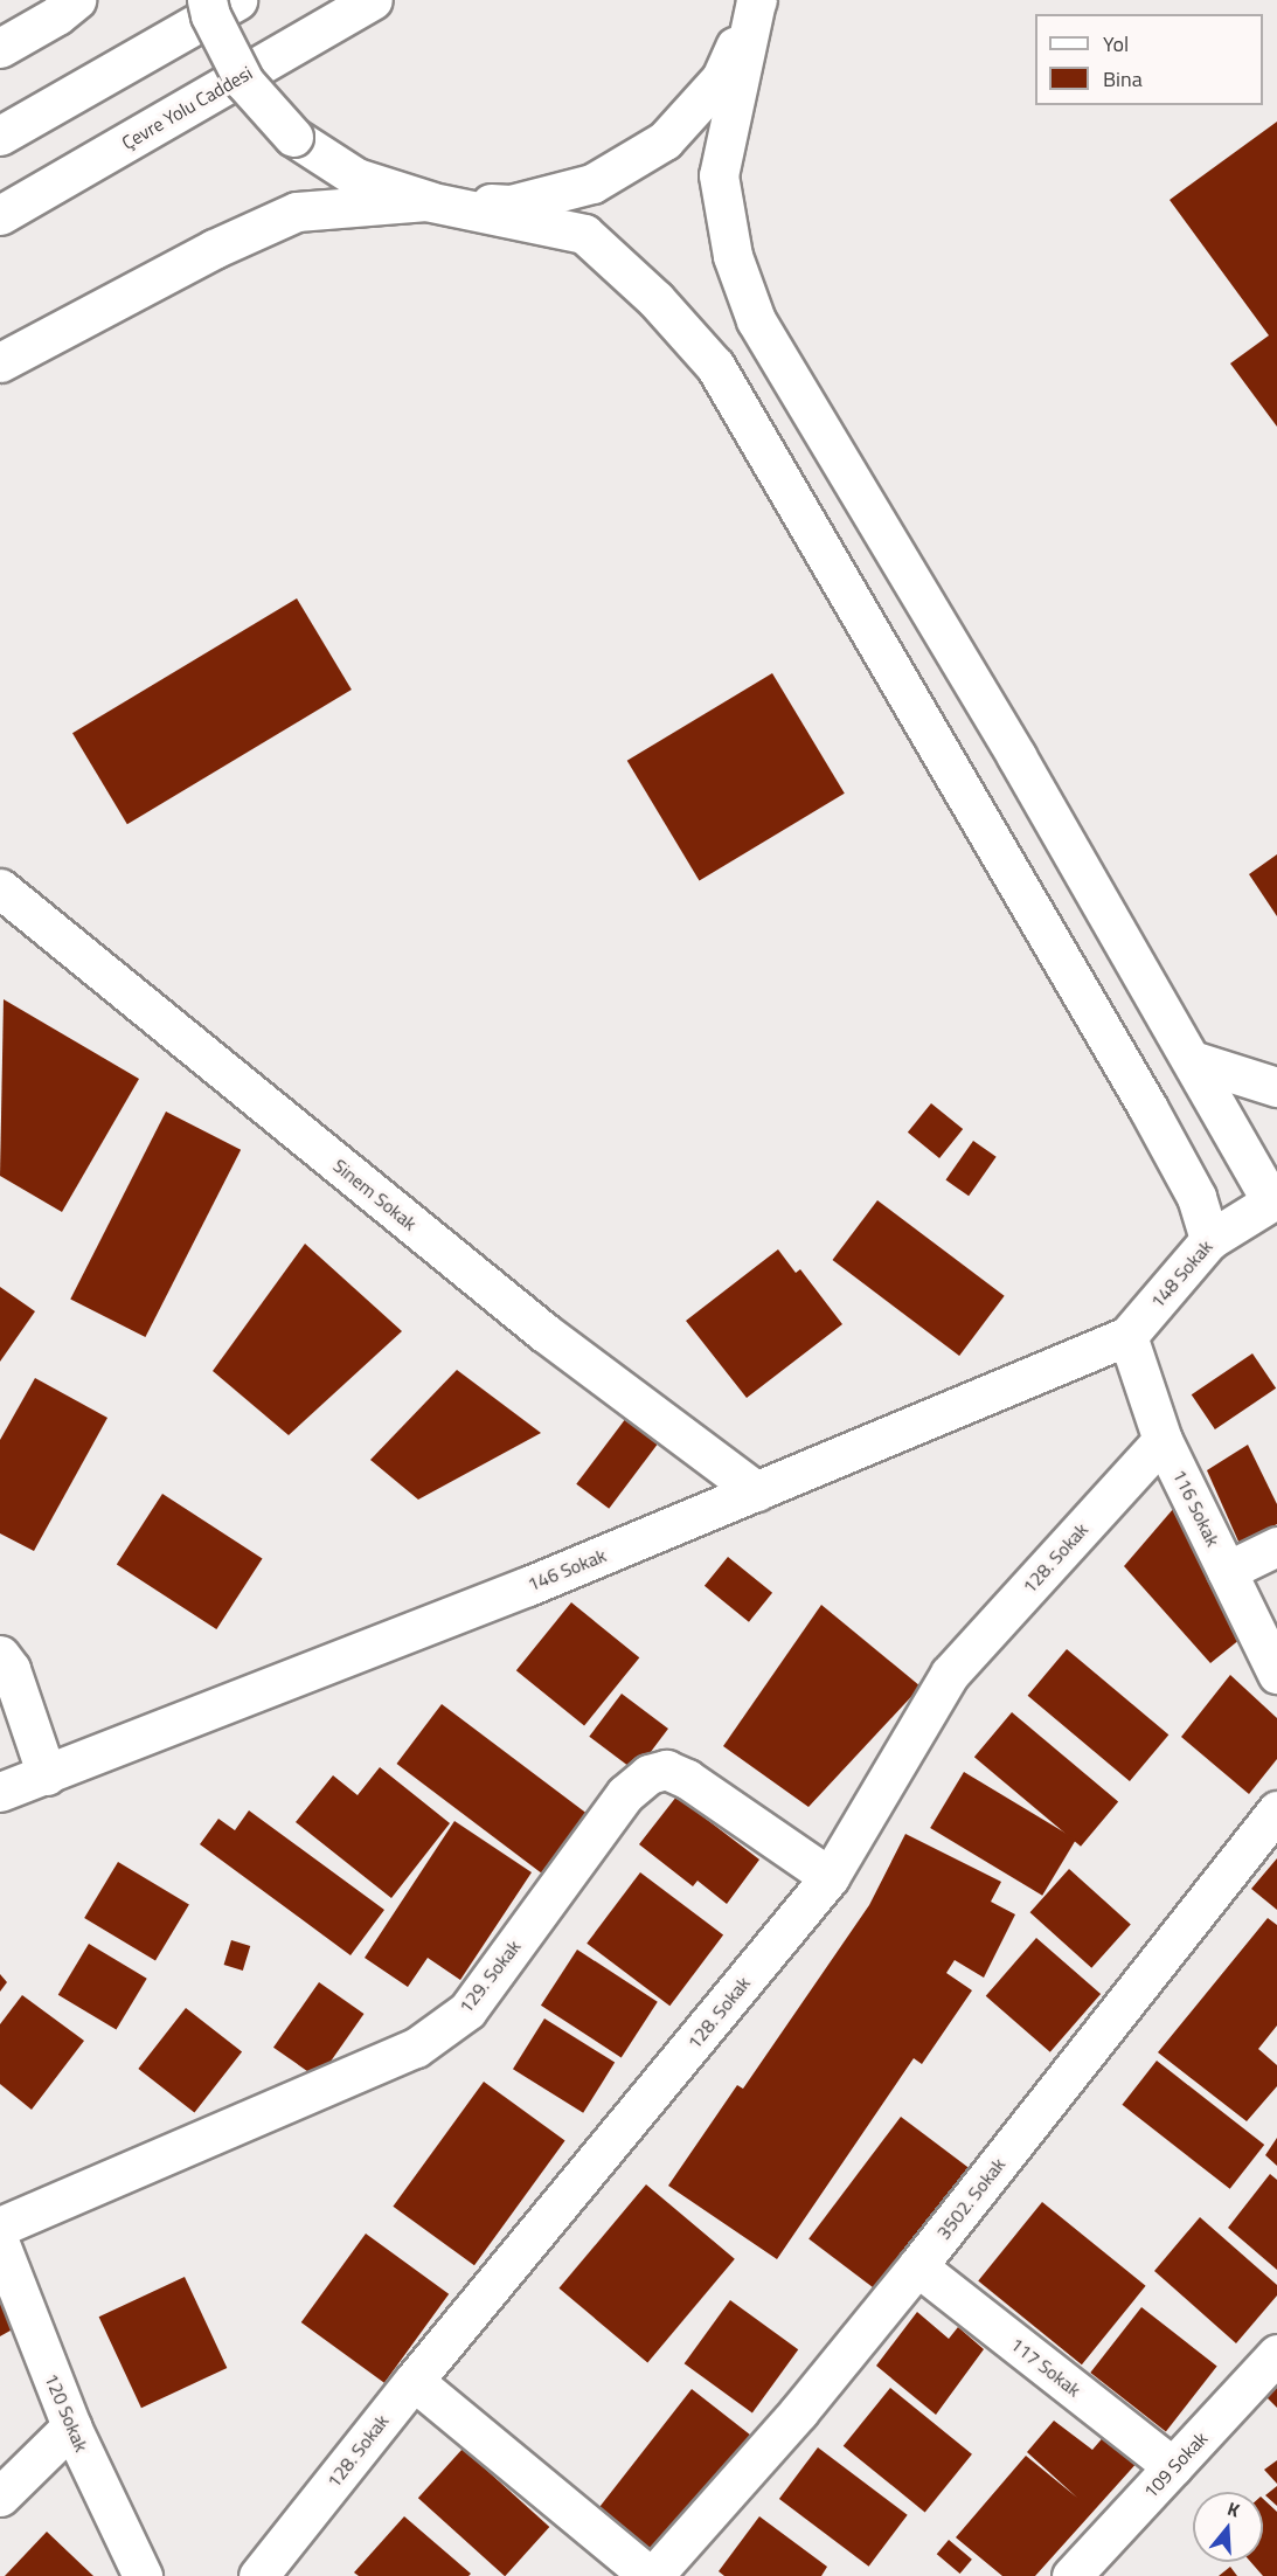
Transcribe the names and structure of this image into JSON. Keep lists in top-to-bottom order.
{
  "streets": {
    "main road": [
      "Çevre Yolu Caddesi",
      "Sinem Sokak",
      "148 Sokak",
      "116 Sokak",
      "128. Sokak",
      "146 Sokak",
      "129. Sokak",
      "3502. Sokak",
      "117 Sokak",
      "120 Sokak",
      "109 Sokak"
    ]
  },
  "crossings": [
    ["Sinem Sokak", "146 Sokak"],
    ["148 Sokak", "116 Sokak"],
    ["148 Sokak", "146 Sokak"],
    ["116 Sokak", "128. Sokak"],
    ["116 Sokak", "146 Sokak"],
    ["128. Sokak", "129. Sokak"],
    ["3502. Sokak", "117 Sokak"],
    ["117 Sokak", "109 Sokak"]
  ],
  "legend": ["Yol", "Bina"],
  "north": "top"
}
